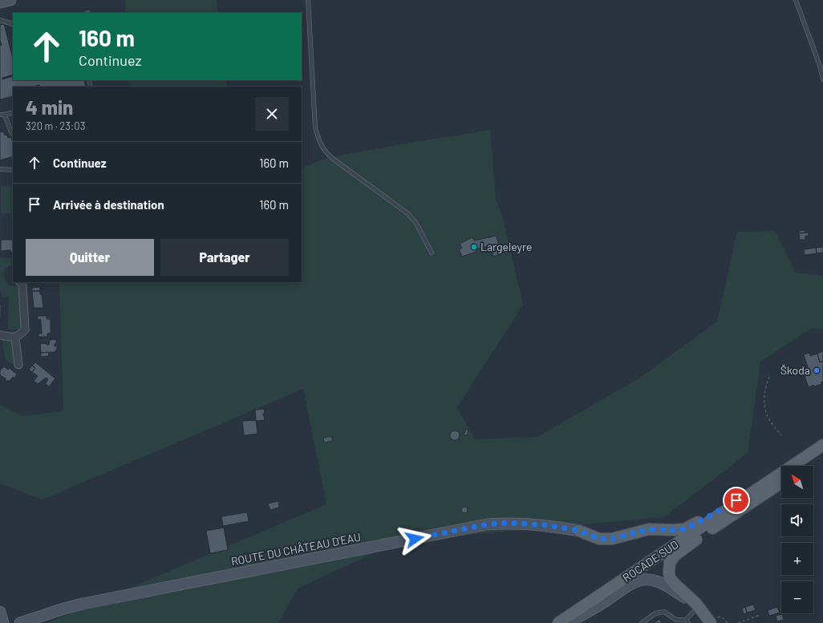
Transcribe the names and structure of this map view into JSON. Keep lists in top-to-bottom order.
{
  "streets": {
    "main road": ["ROUTE DU CHÂTEAU D'EAU", "ROCADE SUD"]
  },
  "places": ["Largeleyre", "Škoda"],
  "north": "top left",
  "page": {
    "turn": ["160 m", "Continuez"],
    "heading": ["4 min", "320 m · 23:03"],
    "list": [
      {
        "name": "Continuez",
        "value": "160 m"
      },
      {
        "name": "Arrivée à destination",
        "value": "160 m"
      }
    ],
    "buttons": ["Quitter", "Partager"],
    "map_buttons": ["+", "−"]
  }
}
